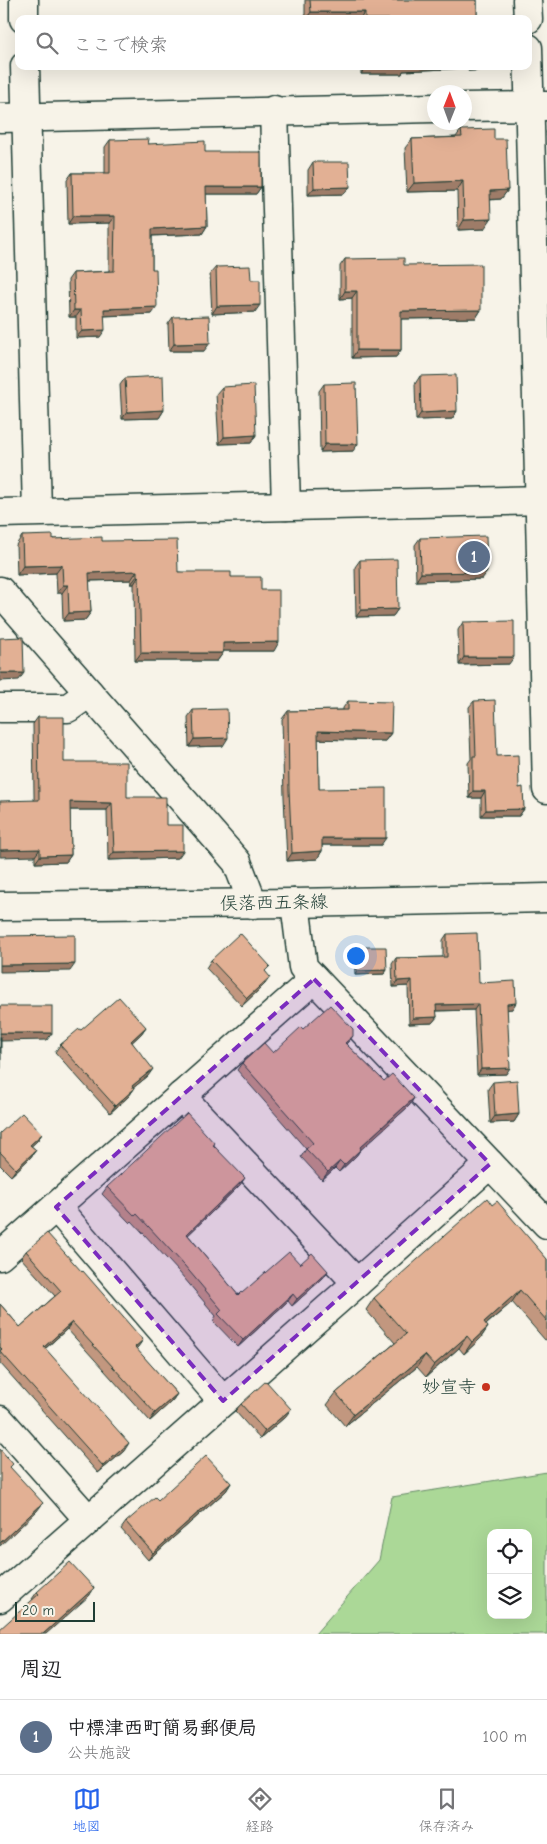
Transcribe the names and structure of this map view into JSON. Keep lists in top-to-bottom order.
{
  "streets": {
    "street": ["俣落西五条線"]
  },
  "places": ["妙宣寺"],
  "scale_bar": "20 m",
  "north": "top",
  "page": {
    "search": "ここで検索",
    "pins": "1",
    "scale": "20 m",
    "heading": "周辺",
    "list": [
      {
        "mark": "1",
        "name": "中標津西町簡易郵便局",
        "note": "公共施設",
        "value": "100 m"
      }
    ],
    "nav": ["地図", "経路", "保存済み"]
  }
}
